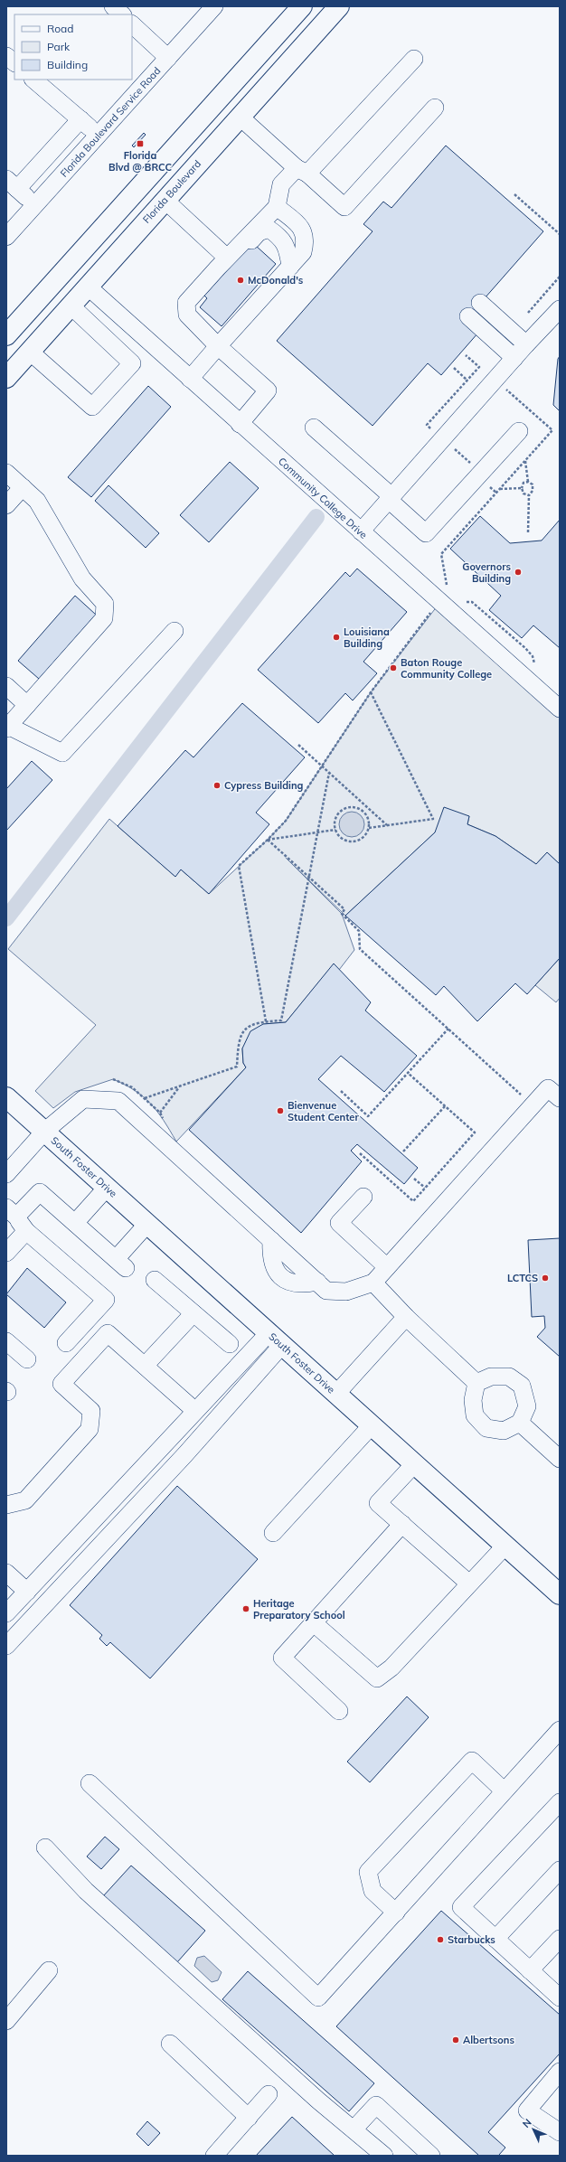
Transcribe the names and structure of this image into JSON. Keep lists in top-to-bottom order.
{
  "streets": {
    "main road": ["Florida Boulevard", "South Foster Drive"],
    "street": ["Florida Boulevard Service Road", "Community College Drive"]
  },
  "crossings": [
    ["Florida Boulevard", "Community College Drive"]
  ],
  "places": {
    "transit": ["Florida Blvd @ BRCC"],
    "other": [
      "McDonald's",
      "Governors Building",
      "Louisiana Building",
      "Baton Rouge Community College",
      "Cypress Building",
      "Bienvenue Student Center",
      "LCTCS",
      "Heritage Preparatory School",
      "Starbucks",
      "Albertsons"
    ]
  },
  "legend": ["Road", "Park", "Building"],
  "north": "top left"
}
